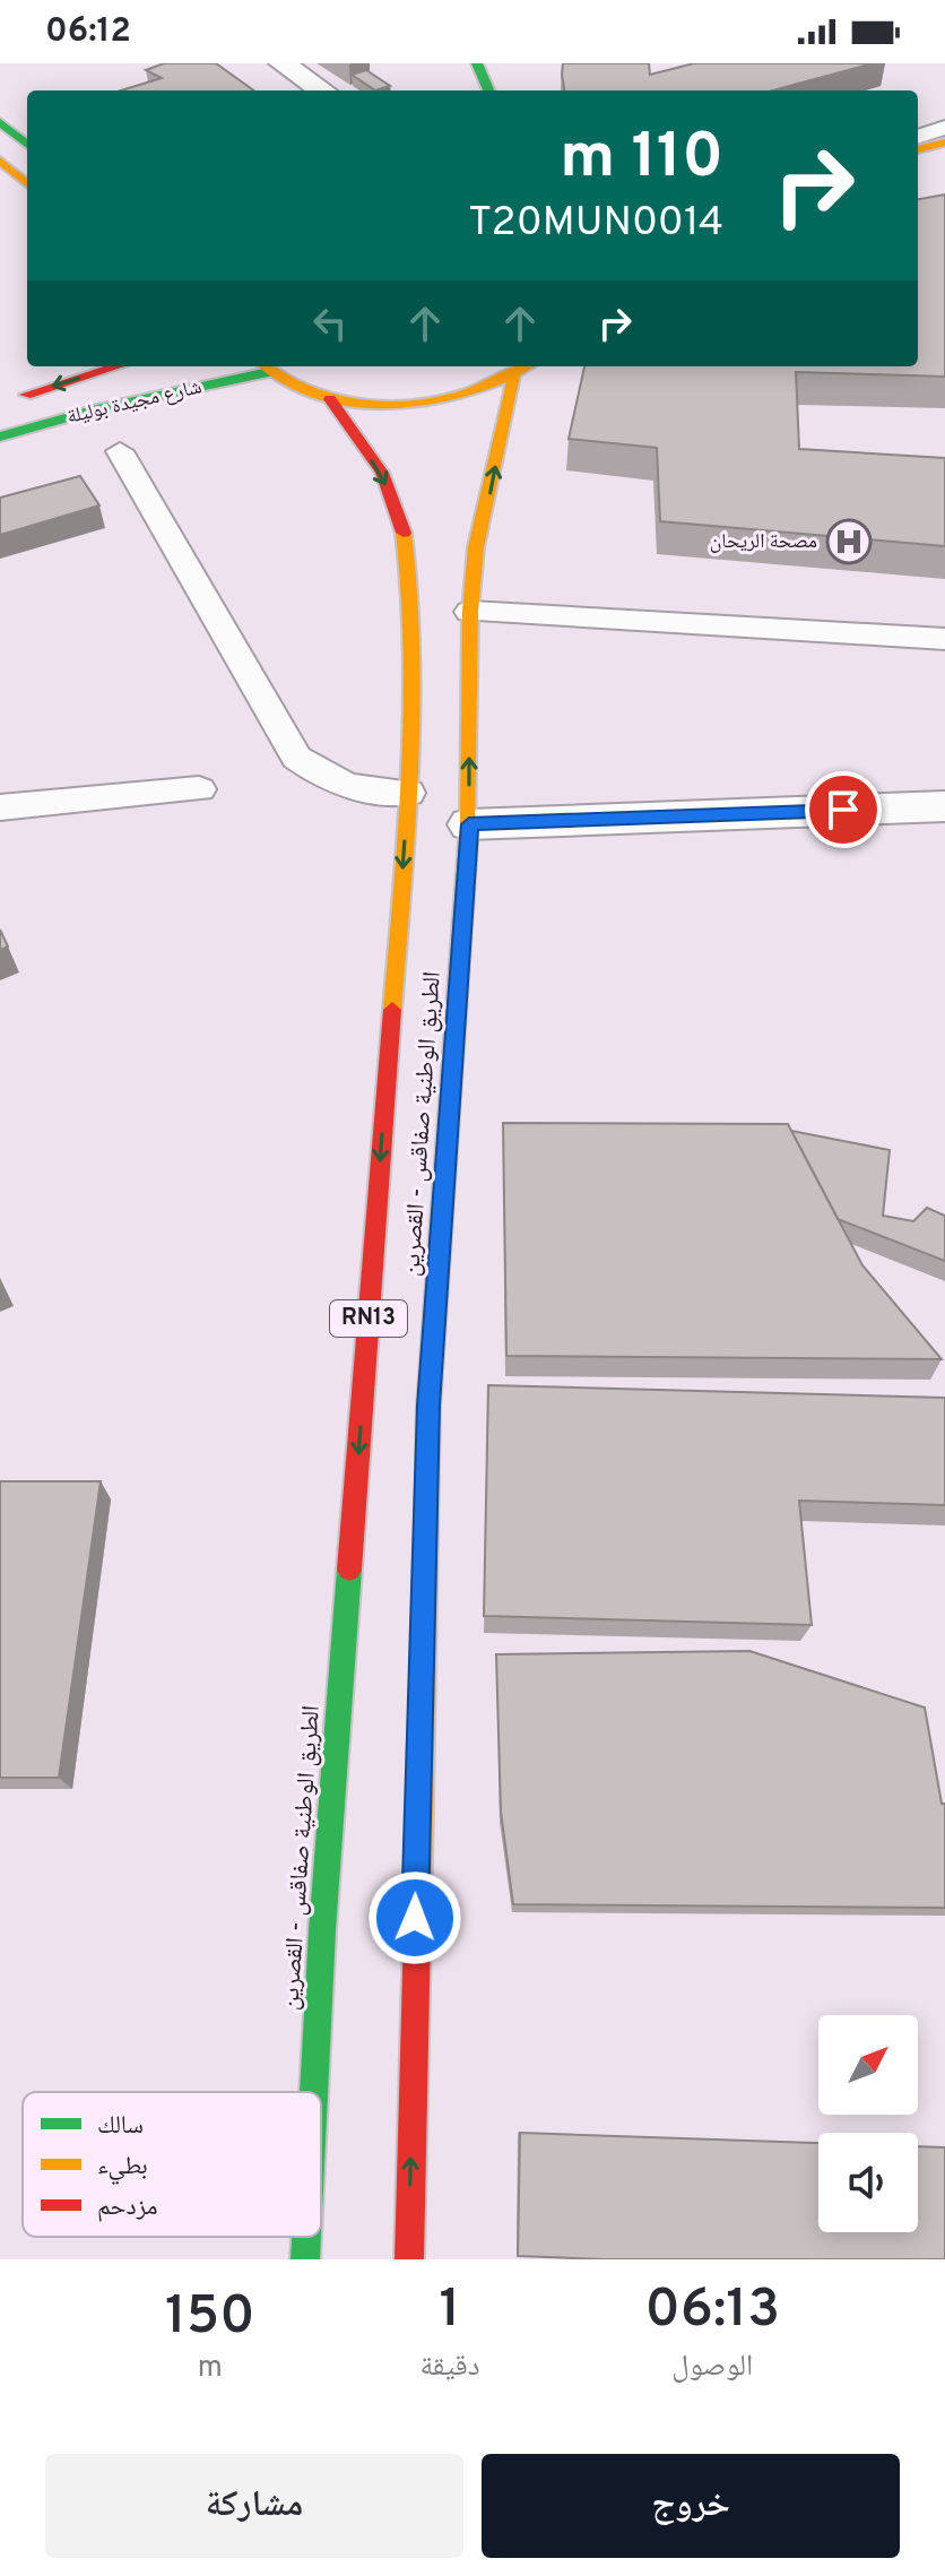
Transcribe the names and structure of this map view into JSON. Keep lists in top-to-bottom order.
{
  "streets": {
    "main road": ["شارع مجيدة بوليلة", "الطريق الوطنية صفاقس - القصرين", "RN13"]
  },
  "places": {
    "hospital": ["مصحة الريحان"]
  },
  "legend": ["سالك", "بطيء", "مزدحم"],
  "north": "top right",
  "page": {
    "status": "06:12",
    "turn": ["110 m", "T20MUN0014"],
    "eta": [
      "06:13",
      "الوصول",
      "1",
      "دقيقة",
      "150",
      "m"
    ],
    "buttons": ["خروج", "مشاركة"]
  }
}
